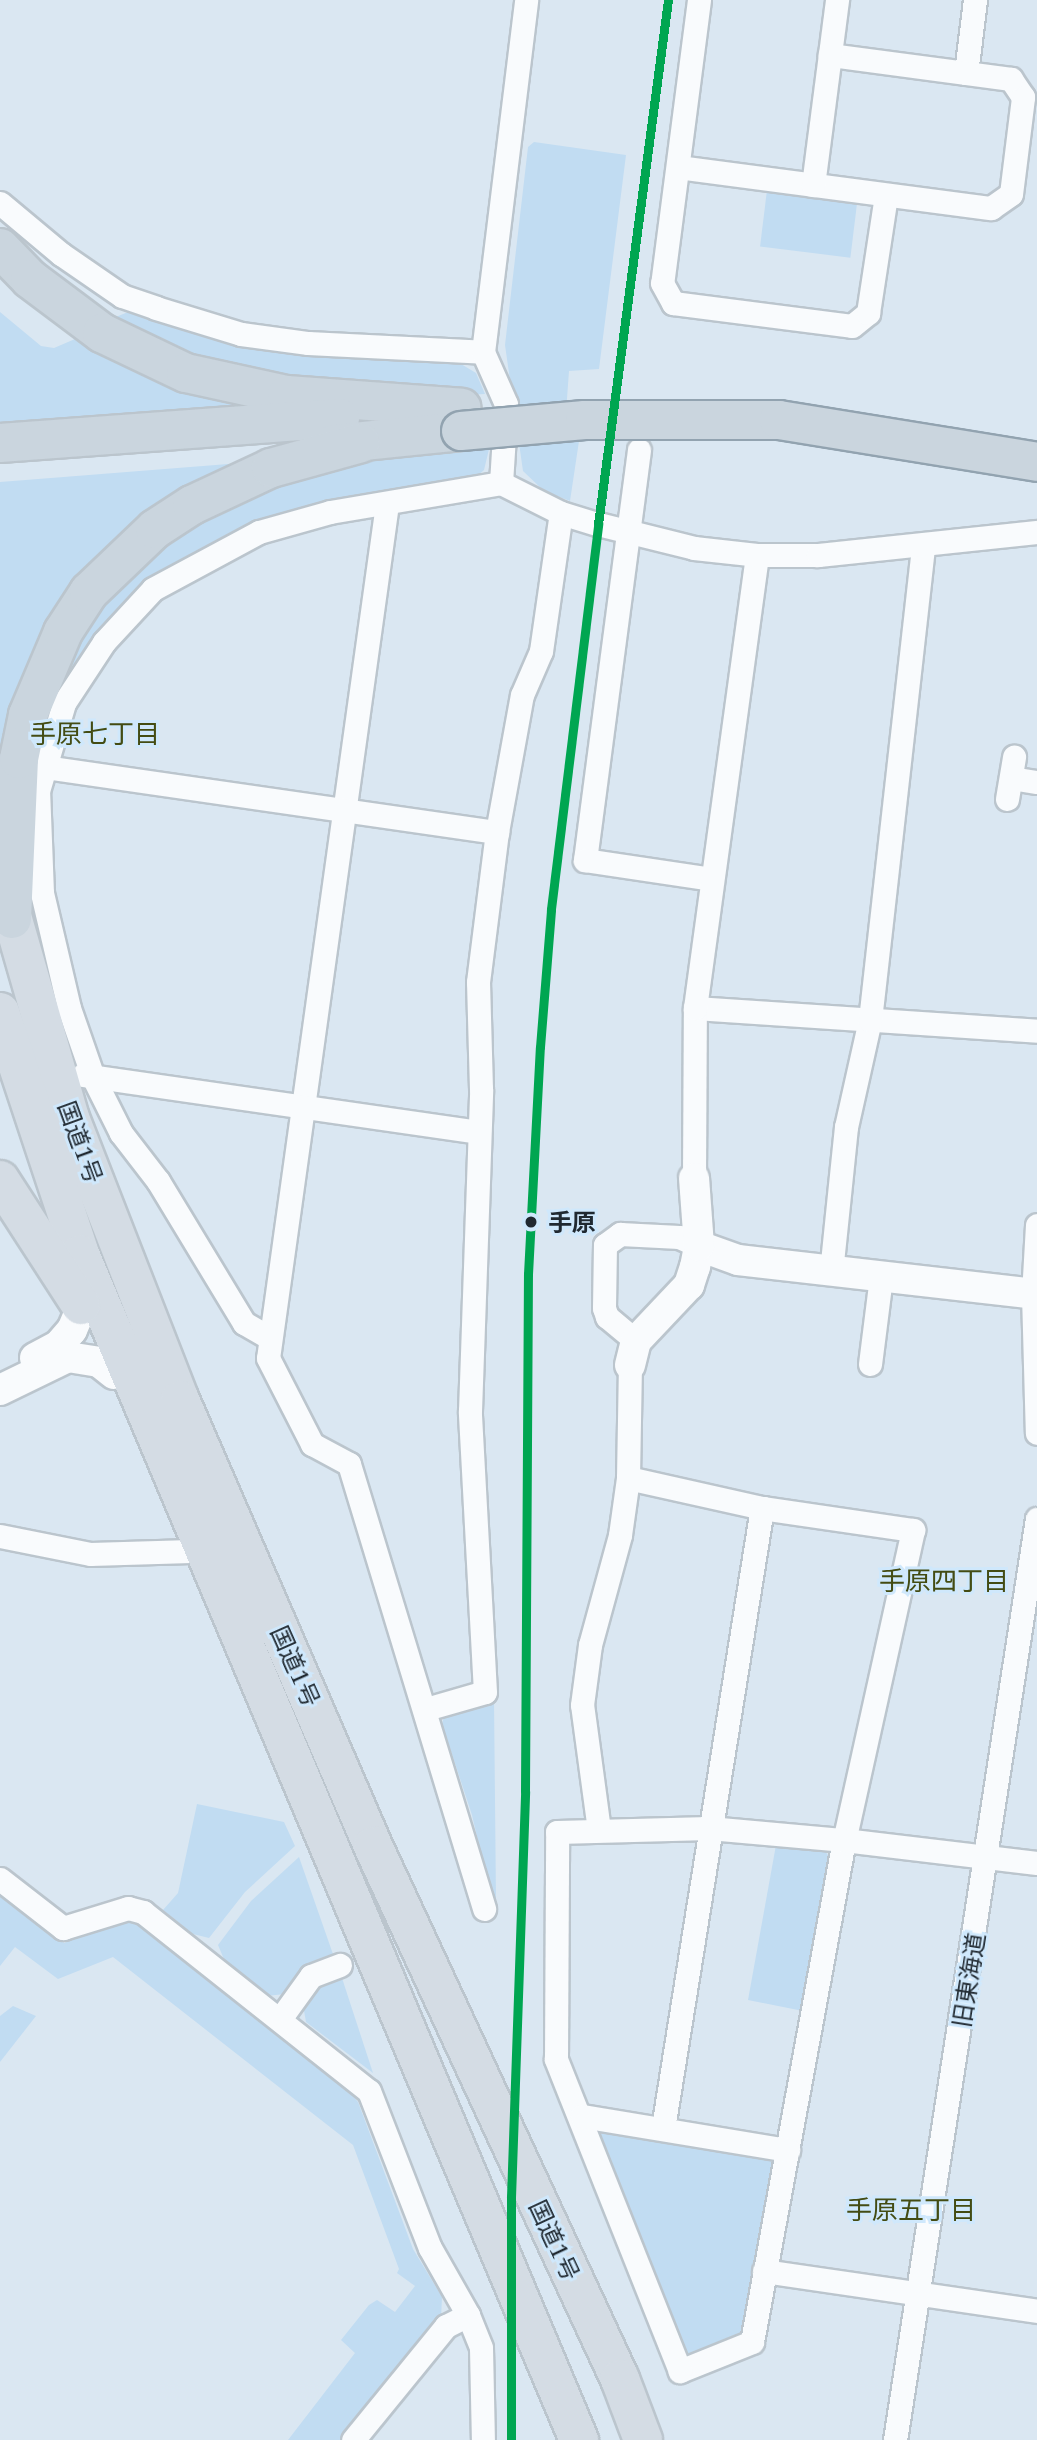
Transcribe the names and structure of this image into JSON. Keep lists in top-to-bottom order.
{
  "streets": {
    "highway": ["国道1号"],
    "street": ["旧東海道"]
  },
  "districts": ["手原七丁目", "手原四丁目", "手原五丁目"],
  "places": ["手原"]
}
